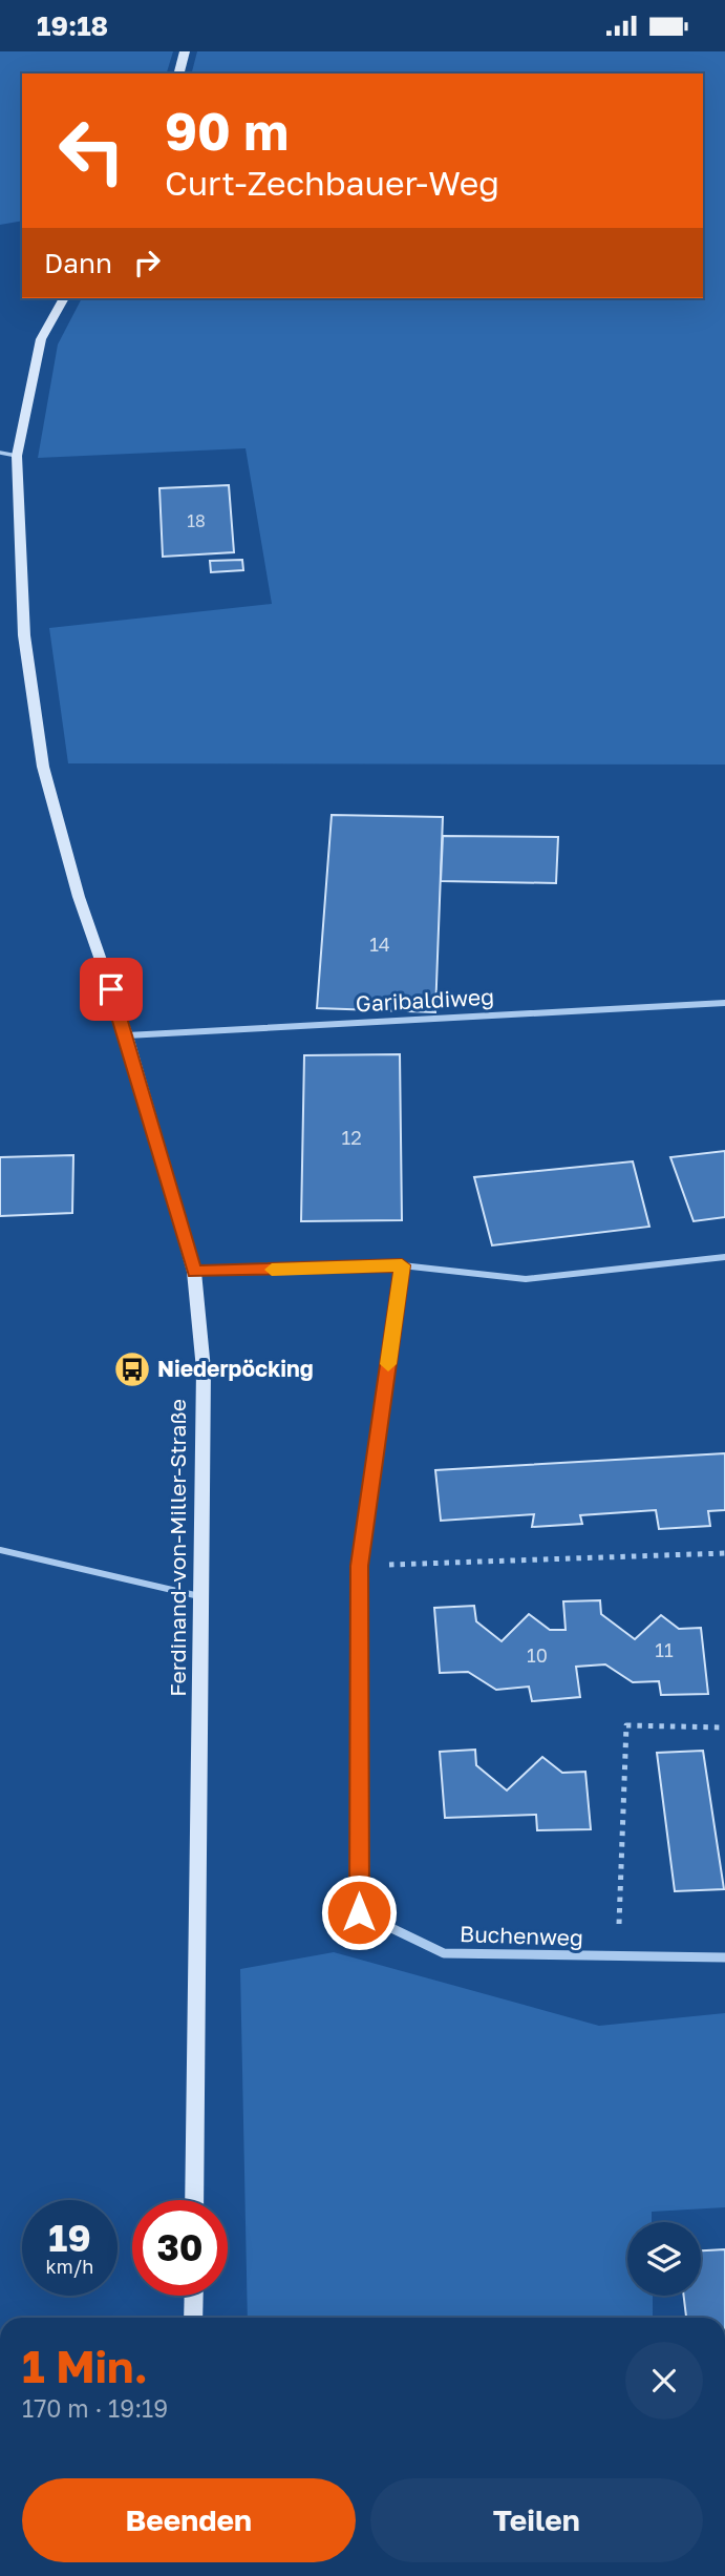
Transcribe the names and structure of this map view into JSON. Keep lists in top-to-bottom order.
{
  "streets": {
    "main road": ["Ferdinand-von-Miller-Straße"],
    "street": ["Garibaldiweg", "Buchenweg"]
  },
  "crossings": [
    ["Garibaldiweg", "Ferdinand-von-Miller-Straße"]
  ],
  "places": {
    "bus stop": ["Niederpöcking"]
  },
  "house_numbers": [
    "18",
    "14",
    "12",
    "11",
    "10"
  ],
  "page": {
    "status": "19:18",
    "turn": ["90 m", "Curt-Zechbauer-Weg"],
    "then": "Dann",
    "speed": "19 km/h",
    "limit": "30",
    "heading": ["1 Min.", "170 m · 19:19"],
    "buttons": ["Beenden", "Teilen"]
  }
}
